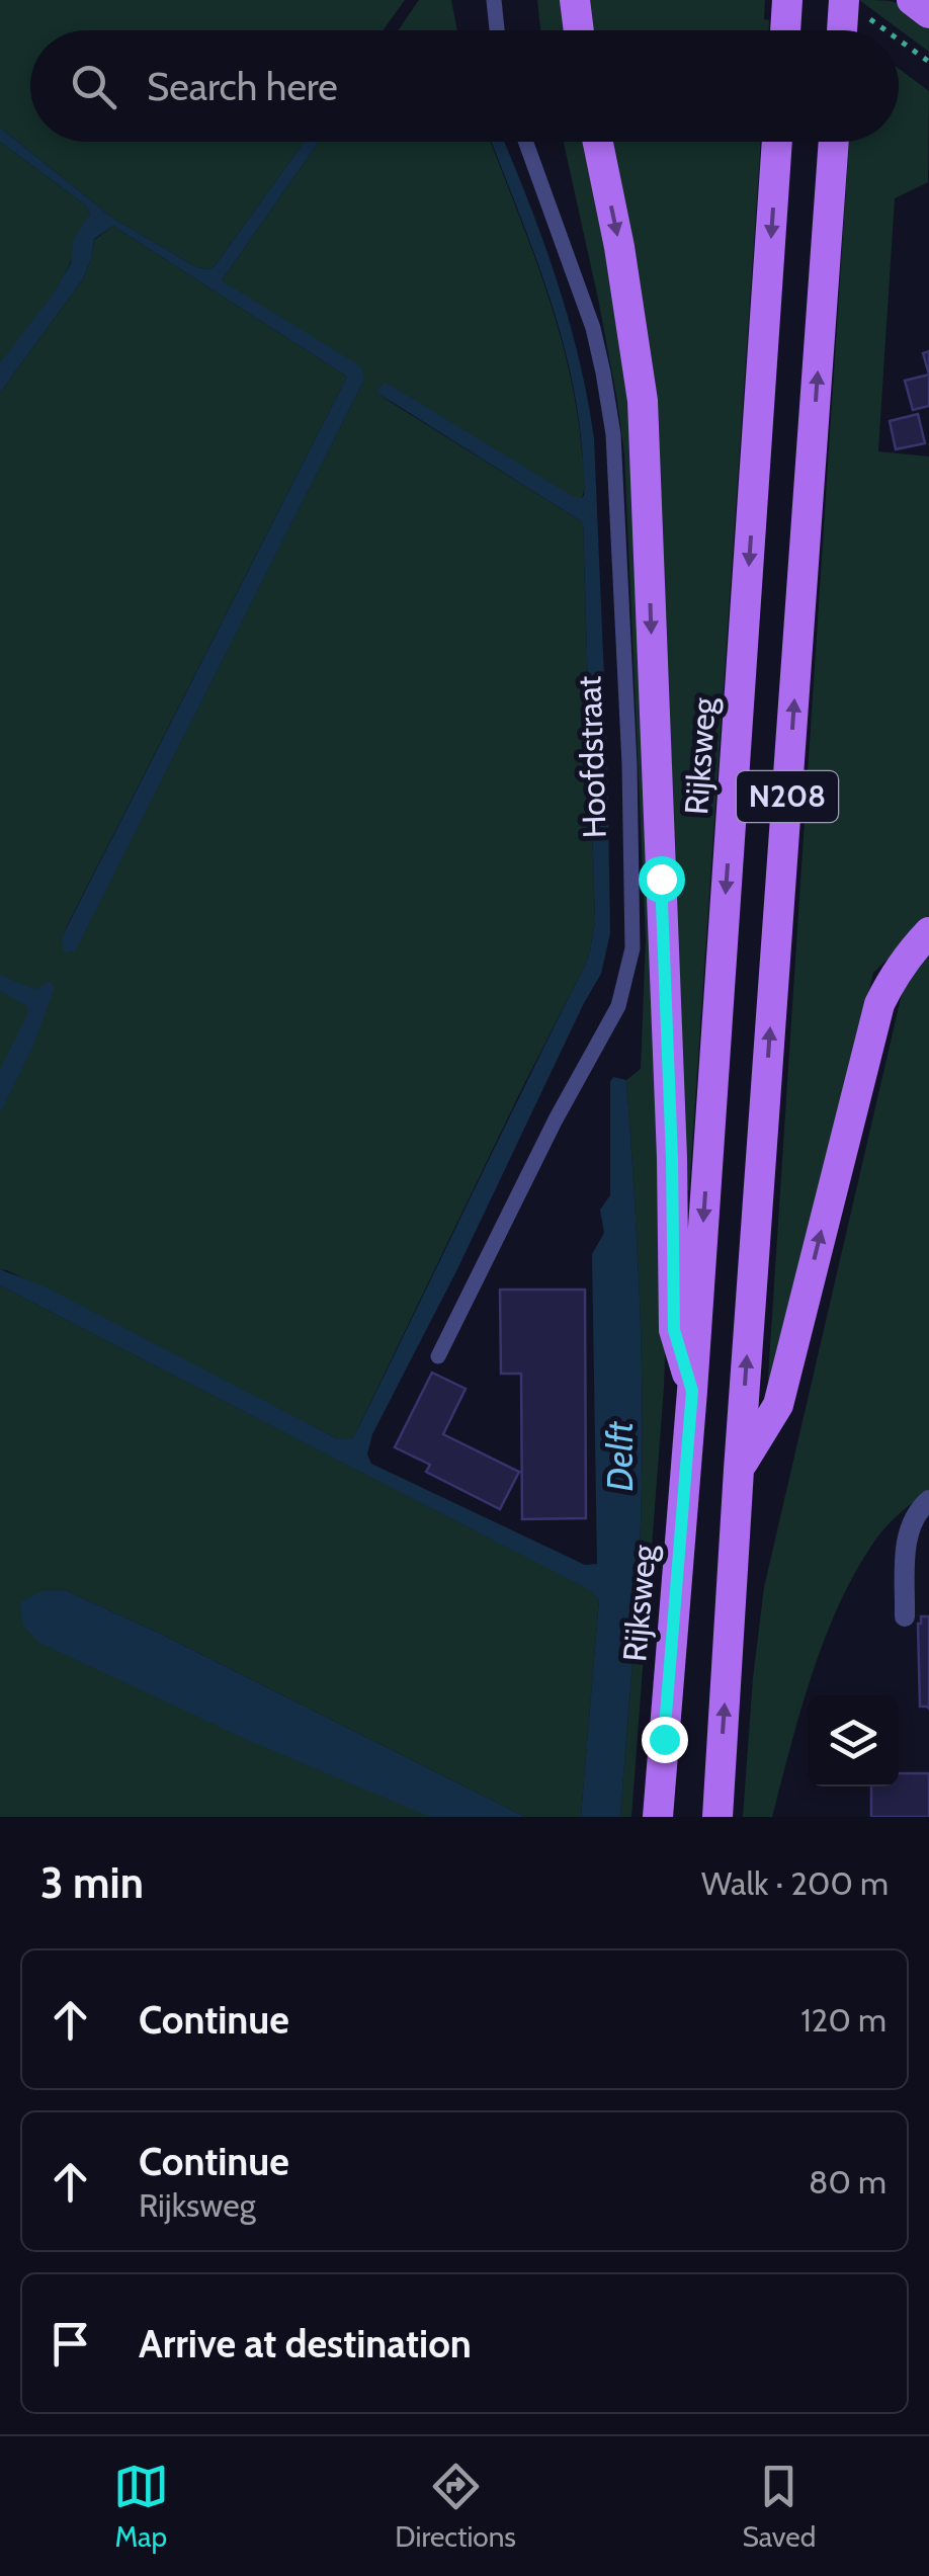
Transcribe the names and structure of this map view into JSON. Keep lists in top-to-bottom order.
{
  "streets": {
    "main road": ["Rijksweg", "N208"],
    "lane": ["Hoofdstraat"]
  },
  "crossings": [
    ["Rijksweg", "N208"]
  ],
  "water": ["Delft"],
  "page": {
    "search": "Search here",
    "heading": ["3 min", "Walk · 200 m"],
    "list": [
      ["Continue", "120 m"],
      ["Continue", "Rijksweg", "80 m"],
      "Arrive at destination"
    ],
    "nav": ["Map", "Directions", "Saved"]
  }
}
